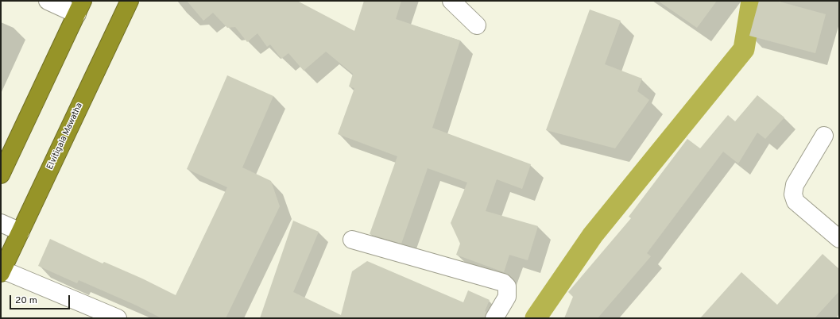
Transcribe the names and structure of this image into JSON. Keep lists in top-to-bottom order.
{
  "streets": {
    "highway": ["Elvitigala Mawatha"]
  },
  "scale_bar": "20 m"
}
